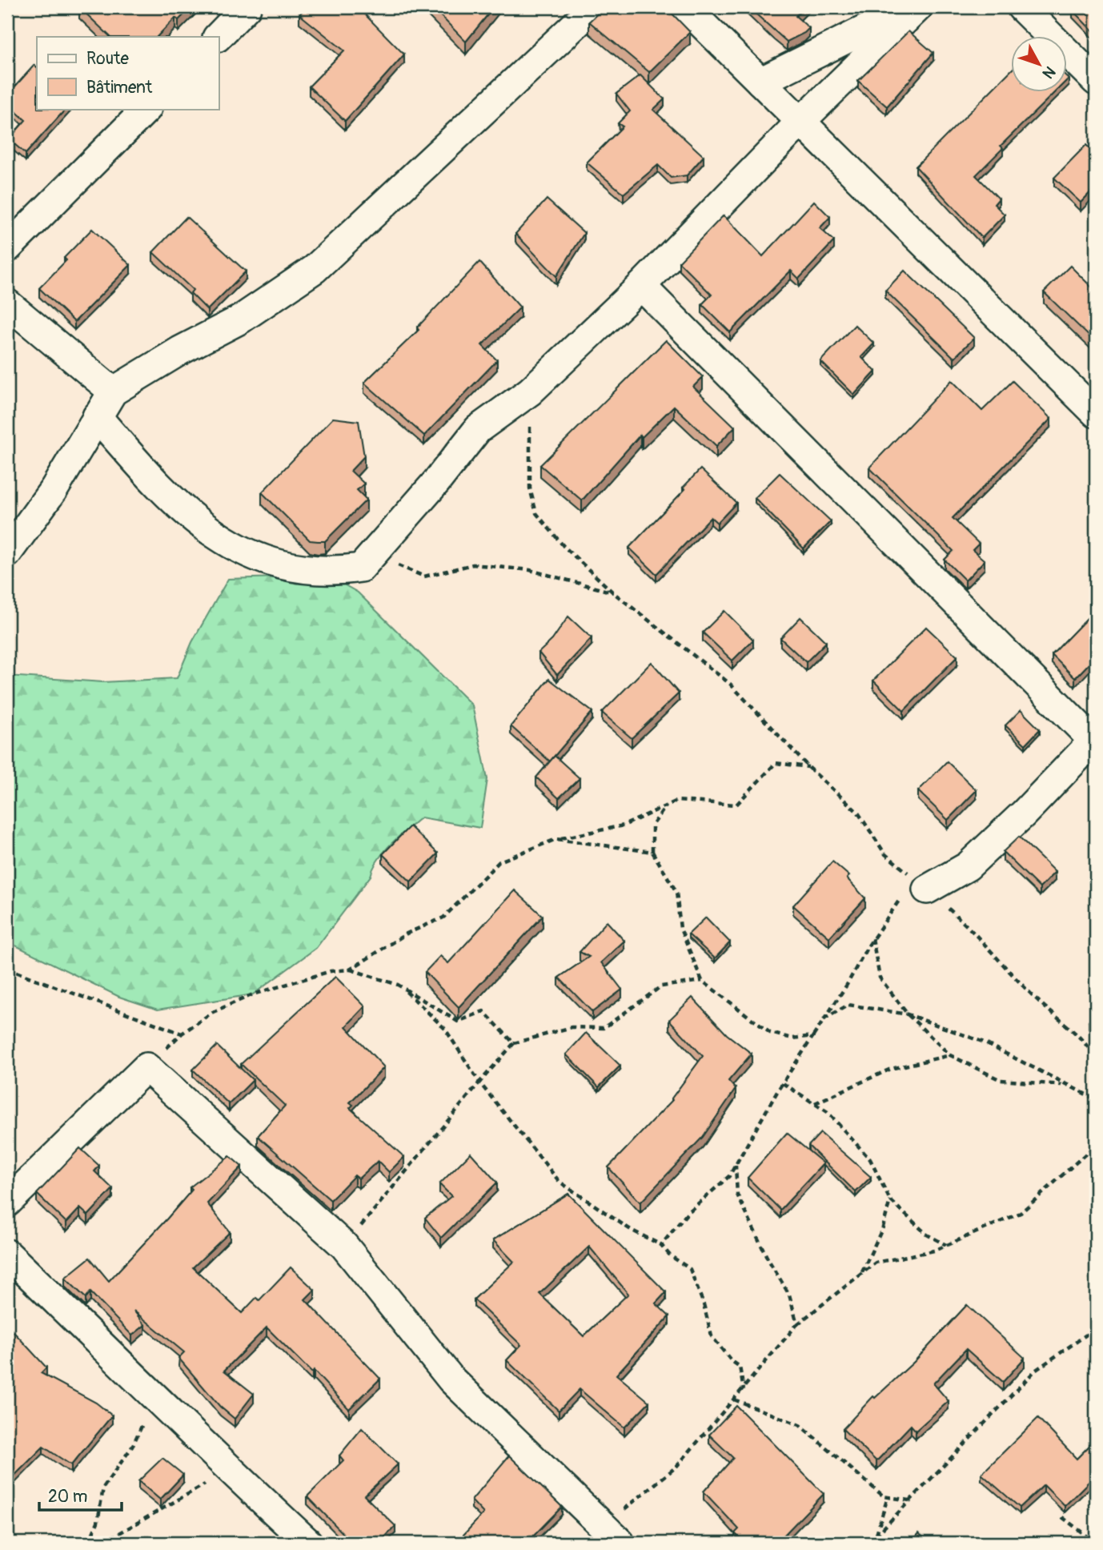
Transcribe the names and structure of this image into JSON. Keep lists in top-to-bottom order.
{
  "legend": ["Route", "Bâtiment"],
  "scale_bar": "20 m",
  "north": "bottom right"
}
